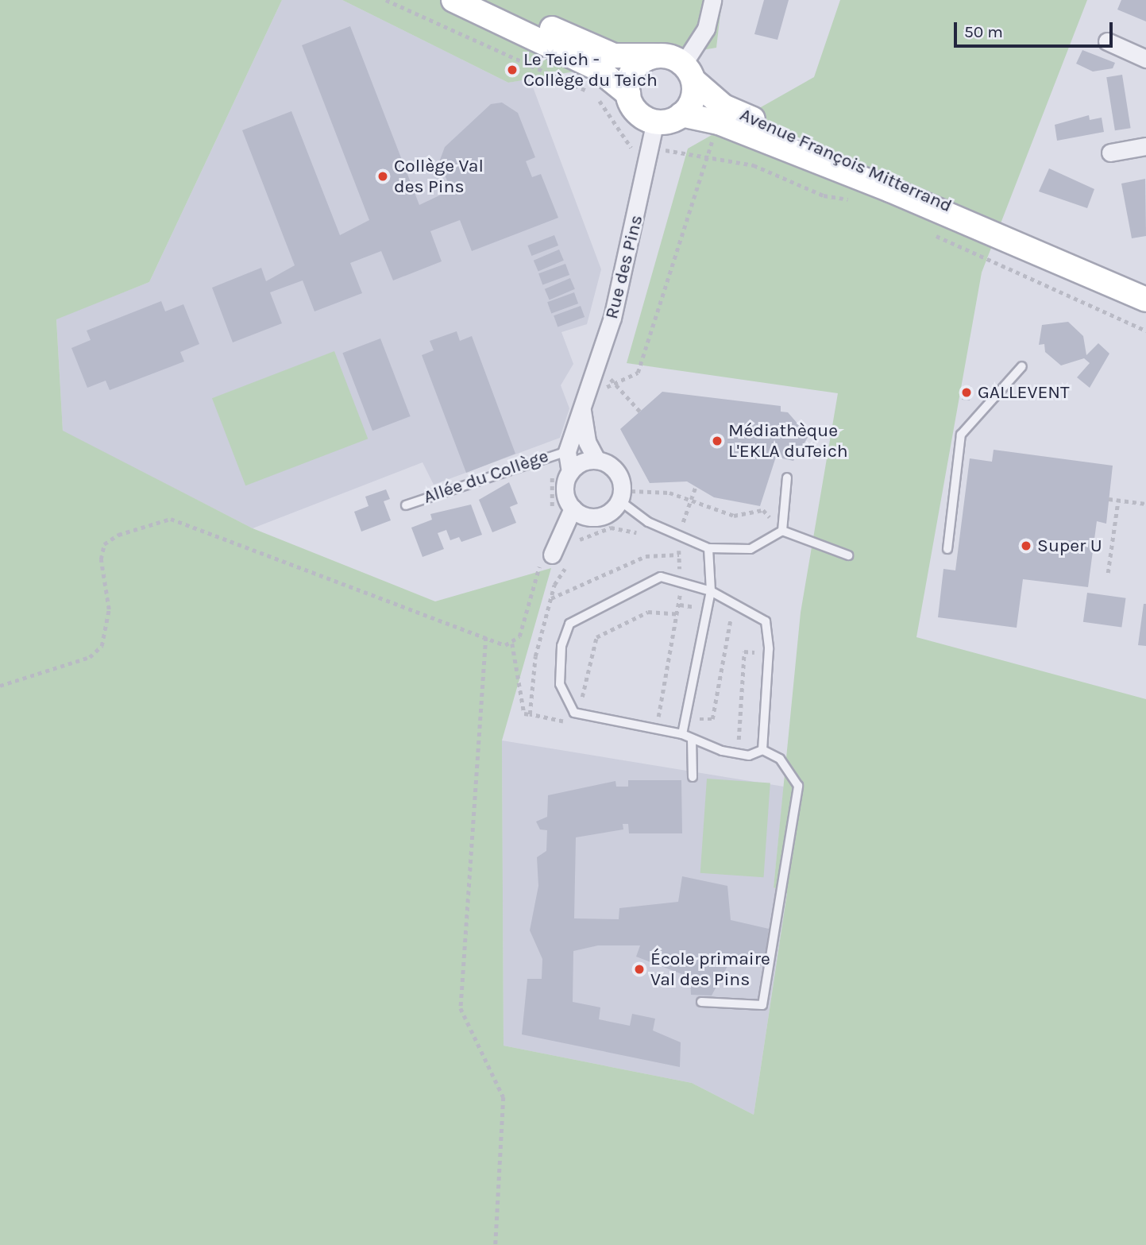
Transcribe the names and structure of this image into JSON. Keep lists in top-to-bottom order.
{
  "streets": {
    "main road": ["Avenue François Mitterrand"],
    "street": ["Rue des Pins", "Allée du Collège"]
  },
  "crossings": [
    ["Avenue François Mitterrand", "Rue des Pins"],
    ["Rue des Pins", "Allée du Collège"]
  ],
  "places": [
    "Le Teich - Collège du Teich",
    "Collège Val des Pins",
    "GALLEVENT",
    "Médiathèque L'EKLA duTeich",
    "Super U",
    "École primaire Val des Pins"
  ],
  "scale_bar": "50 m"
}
